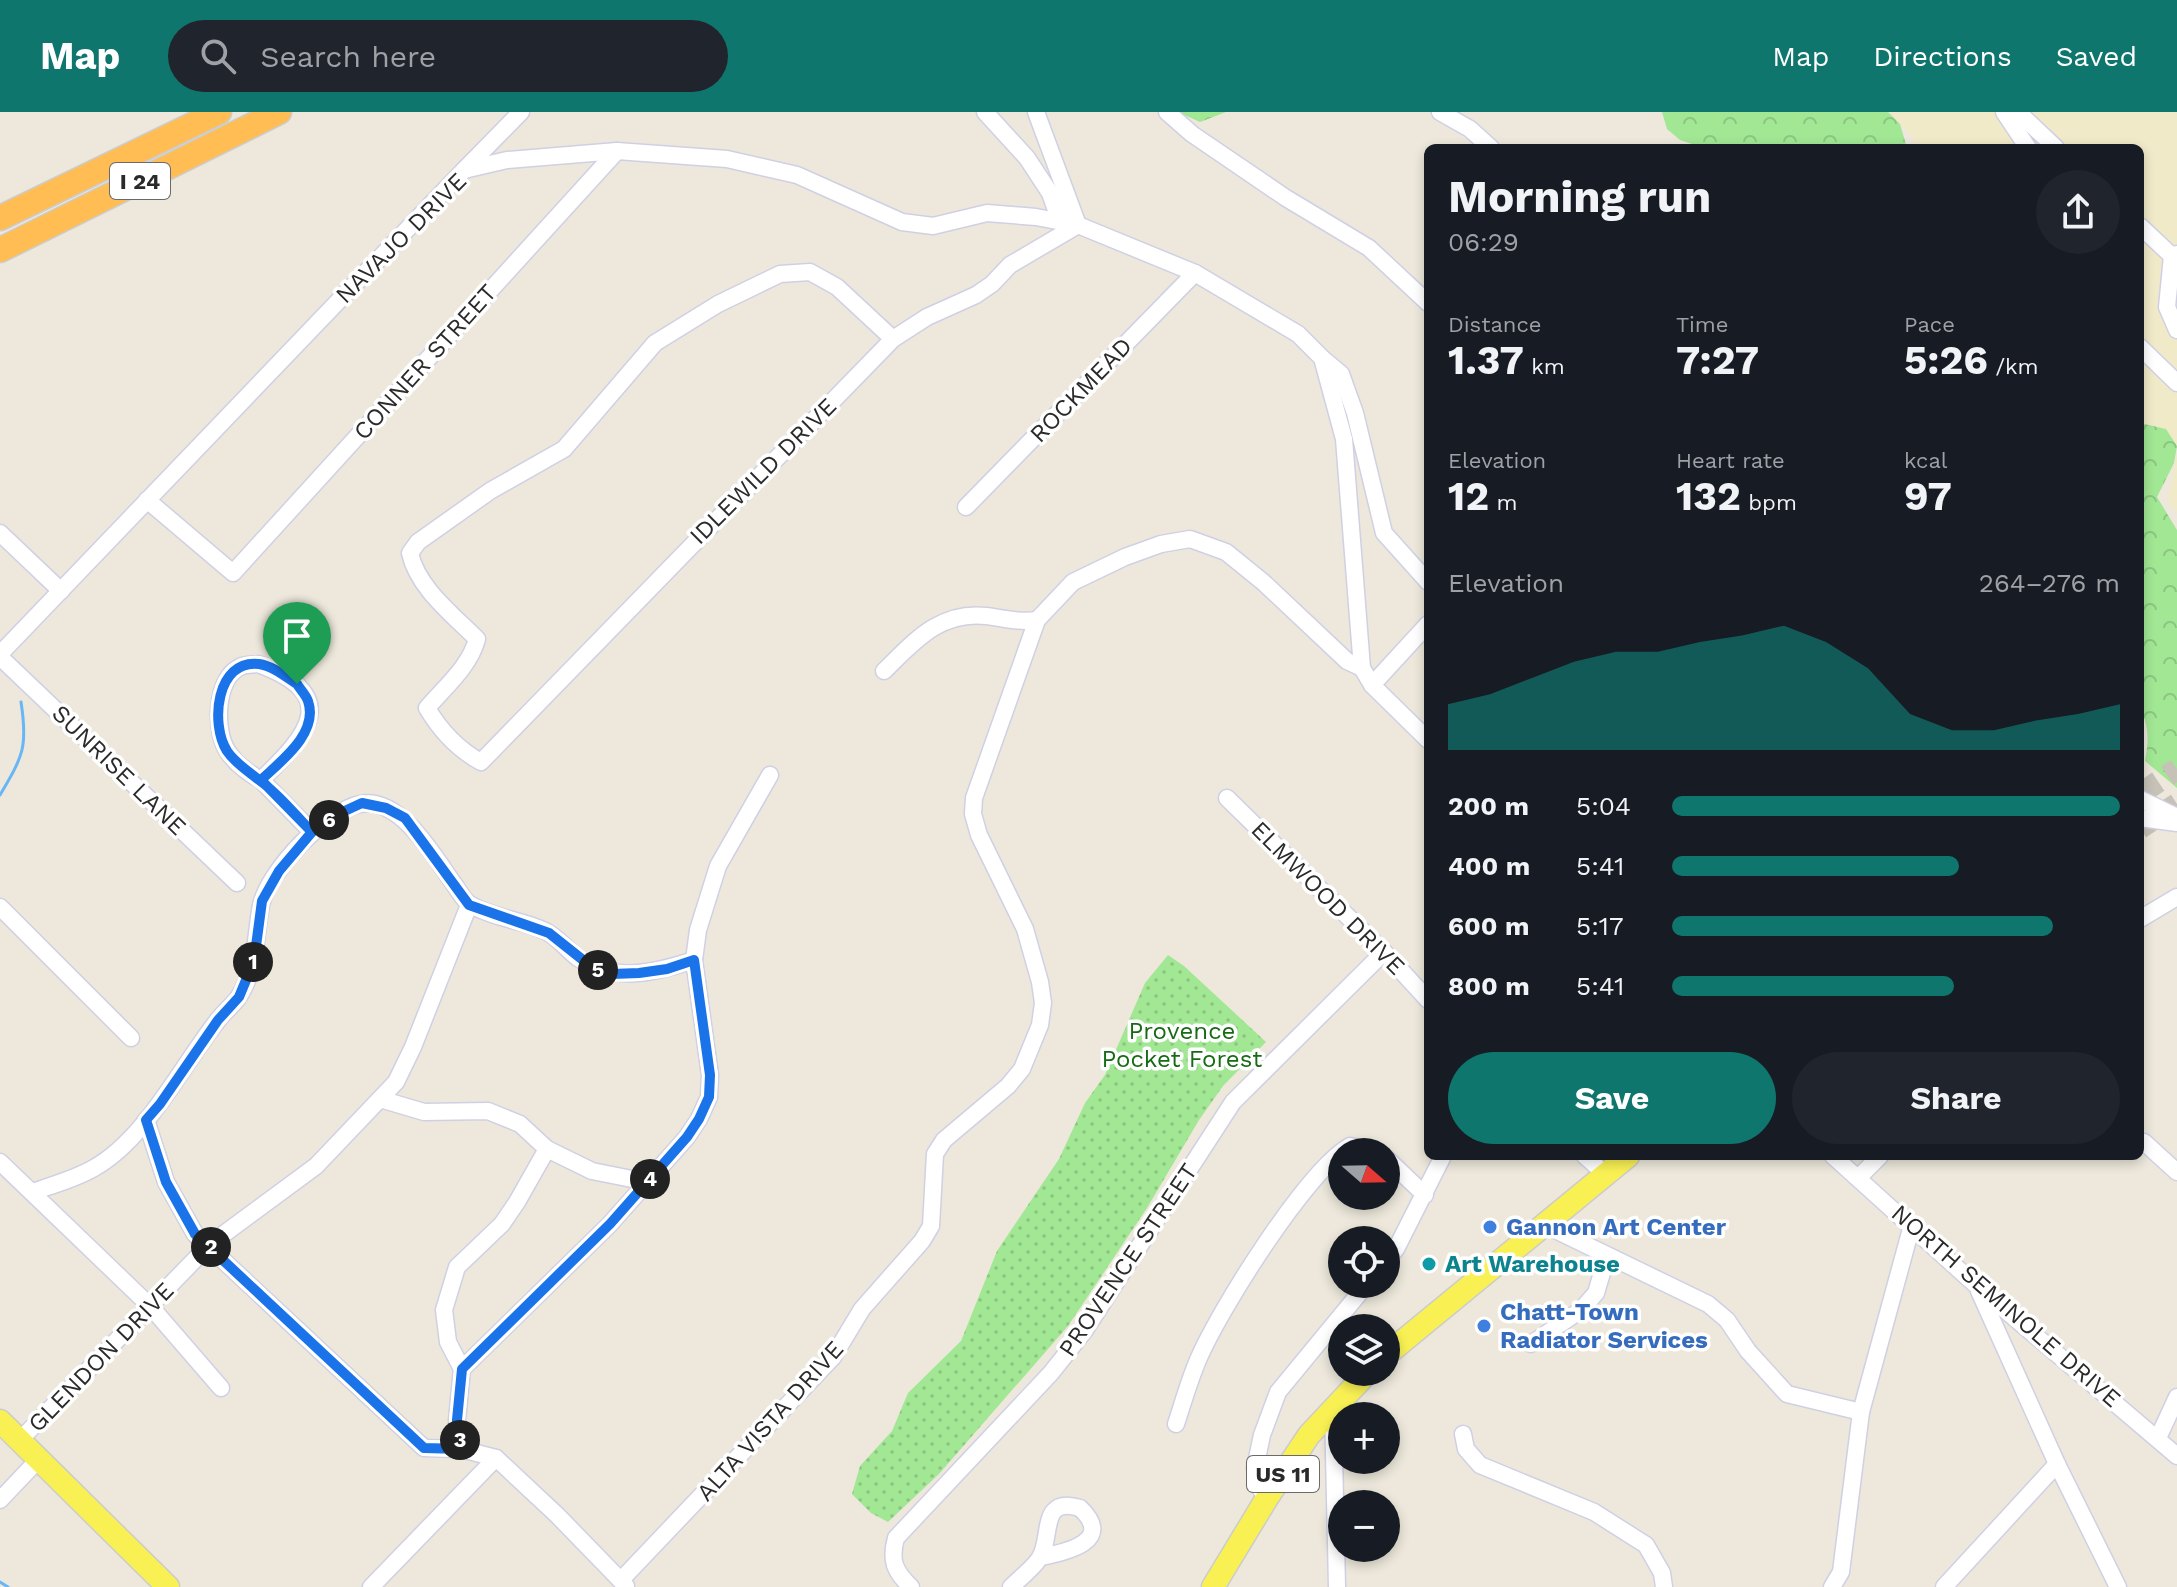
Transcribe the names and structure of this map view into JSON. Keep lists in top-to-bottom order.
{
  "streets": {
    "highway": ["I 24"],
    "main road": ["US 11"],
    "street": [
      "NAVAJO DRIVE",
      "CONNER STREET",
      "ROCKMEAD",
      "IDLEWILD DRIVE",
      "SUNRISE LANE",
      "ELMWOOD DRIVE",
      "PROVENCE STREET",
      "NORTH SEMINOLE DRIVE",
      "GLENDON DRIVE",
      "ALTA VISTA DRIVE"
    ]
  },
  "crossings": [
    ["NAVAJO DRIVE", "CONNER STREET"],
    ["NAVAJO DRIVE", "IDLEWILD DRIVE"],
    ["NAVAJO DRIVE", "SUNRISE LANE"],
    ["ELMWOOD DRIVE", "PROVENCE STREET"]
  ],
  "parks": ["Provence Pocket Forest"],
  "places": ["Gannon Art Center", "Art Warehouse", "Chatt-Town Radiator Services"],
  "north": "right",
  "page": {
    "header": "Map",
    "search": "Search here",
    "nav": ["Map", "Directions", "Saved"],
    "heading": ["Morning run", "06:29"],
    "stats": [
      ["Distance", "1.37 km"],
      ["Time", "7:27"],
      ["Pace", "5:26 /km"],
      ["Elevation", "12 m"],
      ["Heart rate", "132 bpm"],
      ["kcal", "97"]
    ],
    "chart": ["Elevation", "264–276 m"],
    "list": [
      {
        "name": "200 m",
        "note": "5:04"
      },
      {
        "name": "400 m",
        "note": "5:41"
      },
      {
        "name": "600 m",
        "note": "5:17"
      },
      {
        "name": "800 m",
        "note": "5:41"
      }
    ],
    "pins": [
      "6",
      "1",
      "5",
      "4",
      "2",
      "3"
    ],
    "buttons": ["Save", "Share"],
    "map_buttons": ["+", "−"]
  }
}
